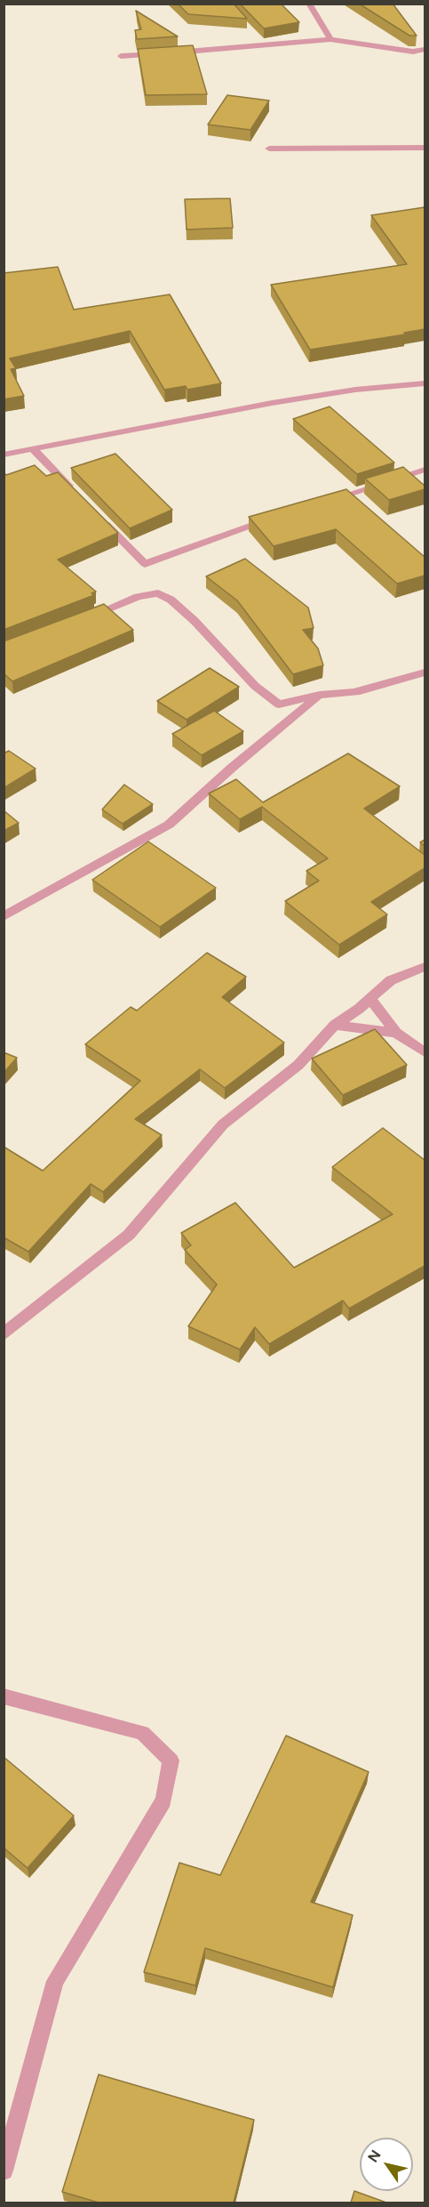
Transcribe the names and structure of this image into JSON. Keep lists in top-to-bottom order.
{
  "north": "top left"
}
